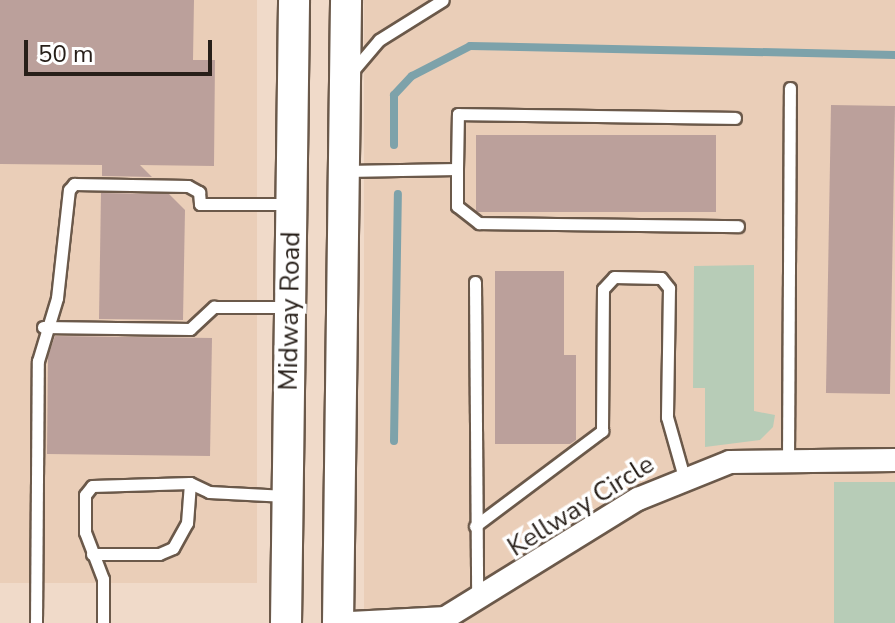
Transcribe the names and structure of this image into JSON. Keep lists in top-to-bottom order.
{
  "streets": {
    "main road": ["Midway Road"],
    "street": ["Kellway Circle"]
  },
  "scale_bar": "50 m"
}
